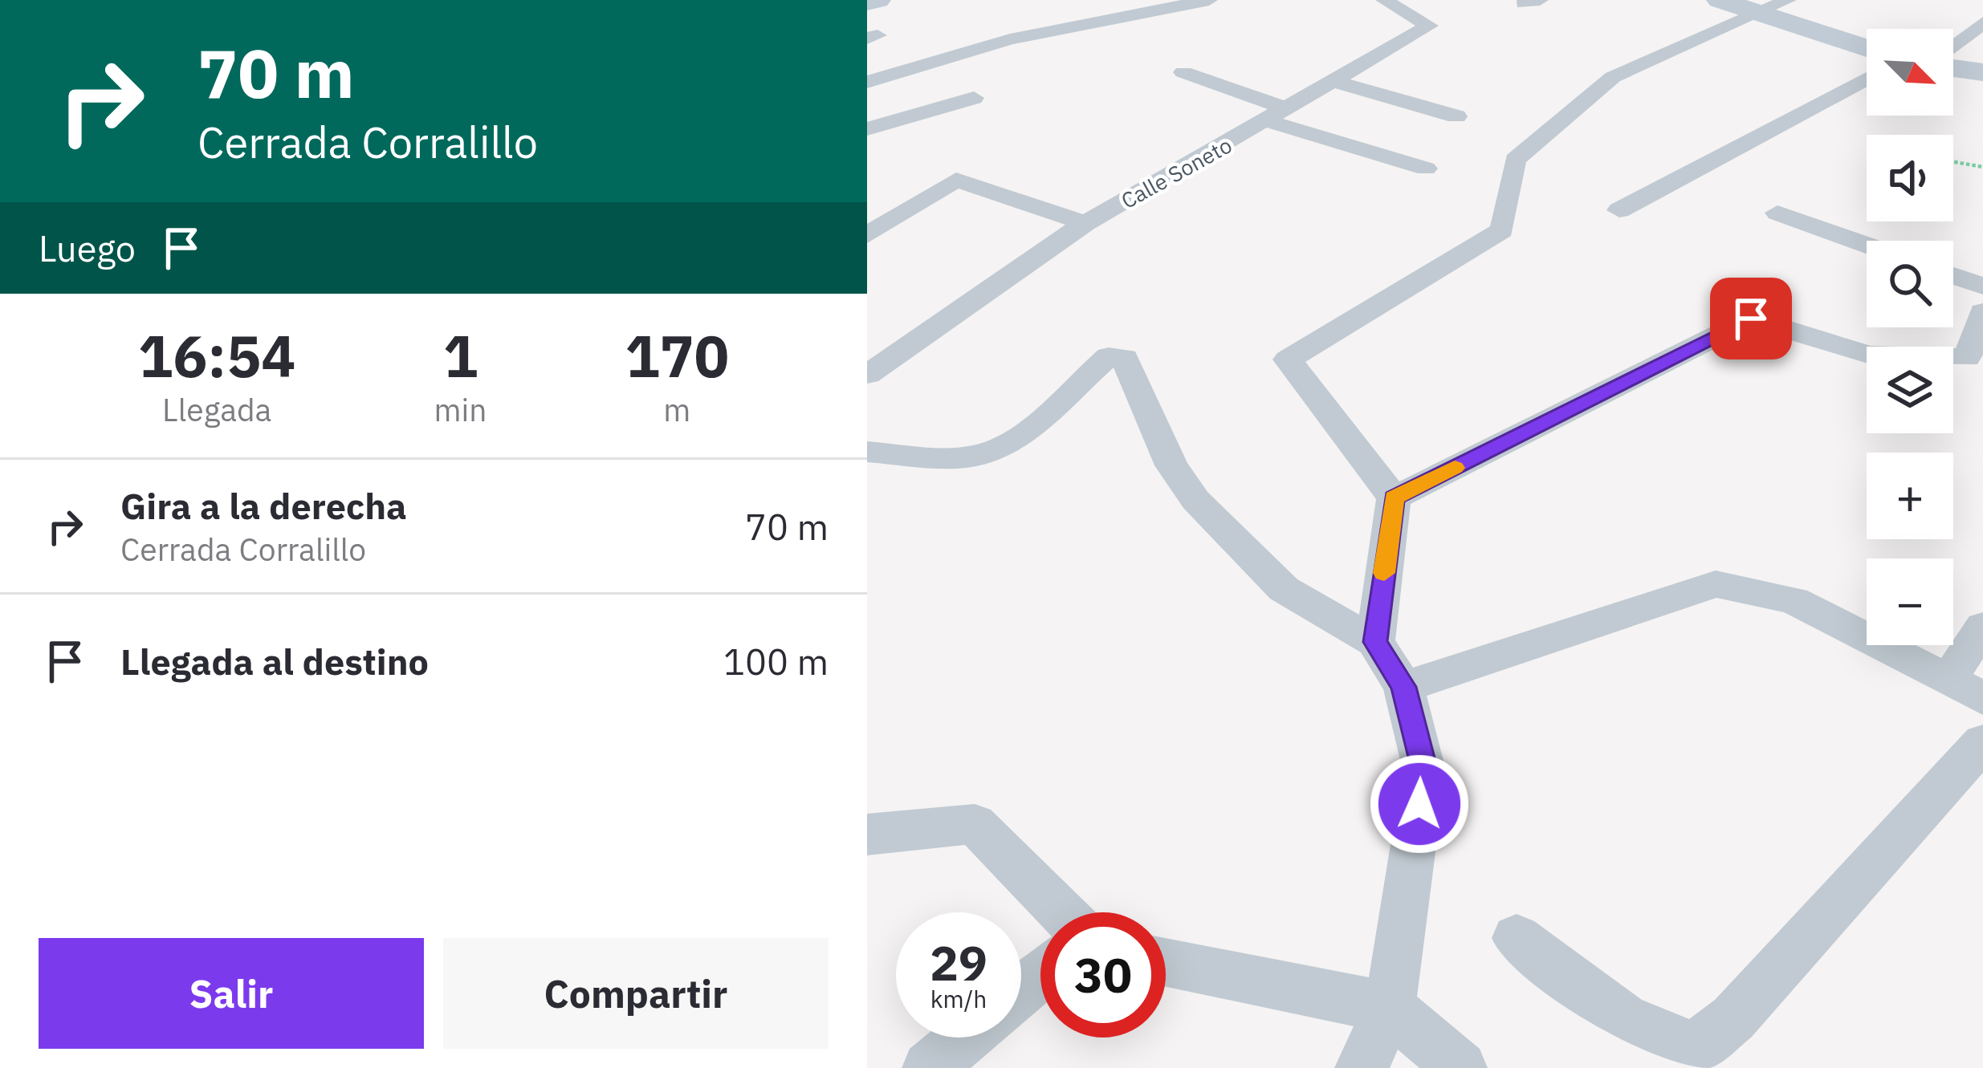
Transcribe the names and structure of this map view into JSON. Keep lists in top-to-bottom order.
{
  "streets": {
    "street": ["Calle Soneto"]
  },
  "north": "bottom right",
  "page": {
    "turn": ["70 m", "Cerrada Corralillo"],
    "map_buttons": ["+", "−"],
    "then": "Luego",
    "eta": [
      "16:54",
      "Llegada",
      "1",
      "min",
      "170",
      "m"
    ],
    "list": [
      {
        "name": "Gira a la derecha",
        "note": "Cerrada Corralillo",
        "value": "70 m"
      },
      {
        "name": "Llegada al destino",
        "value": "100 m"
      }
    ],
    "speed": "29 km/h",
    "limit": "30",
    "buttons": ["Salir", "Compartir"]
  }
}
